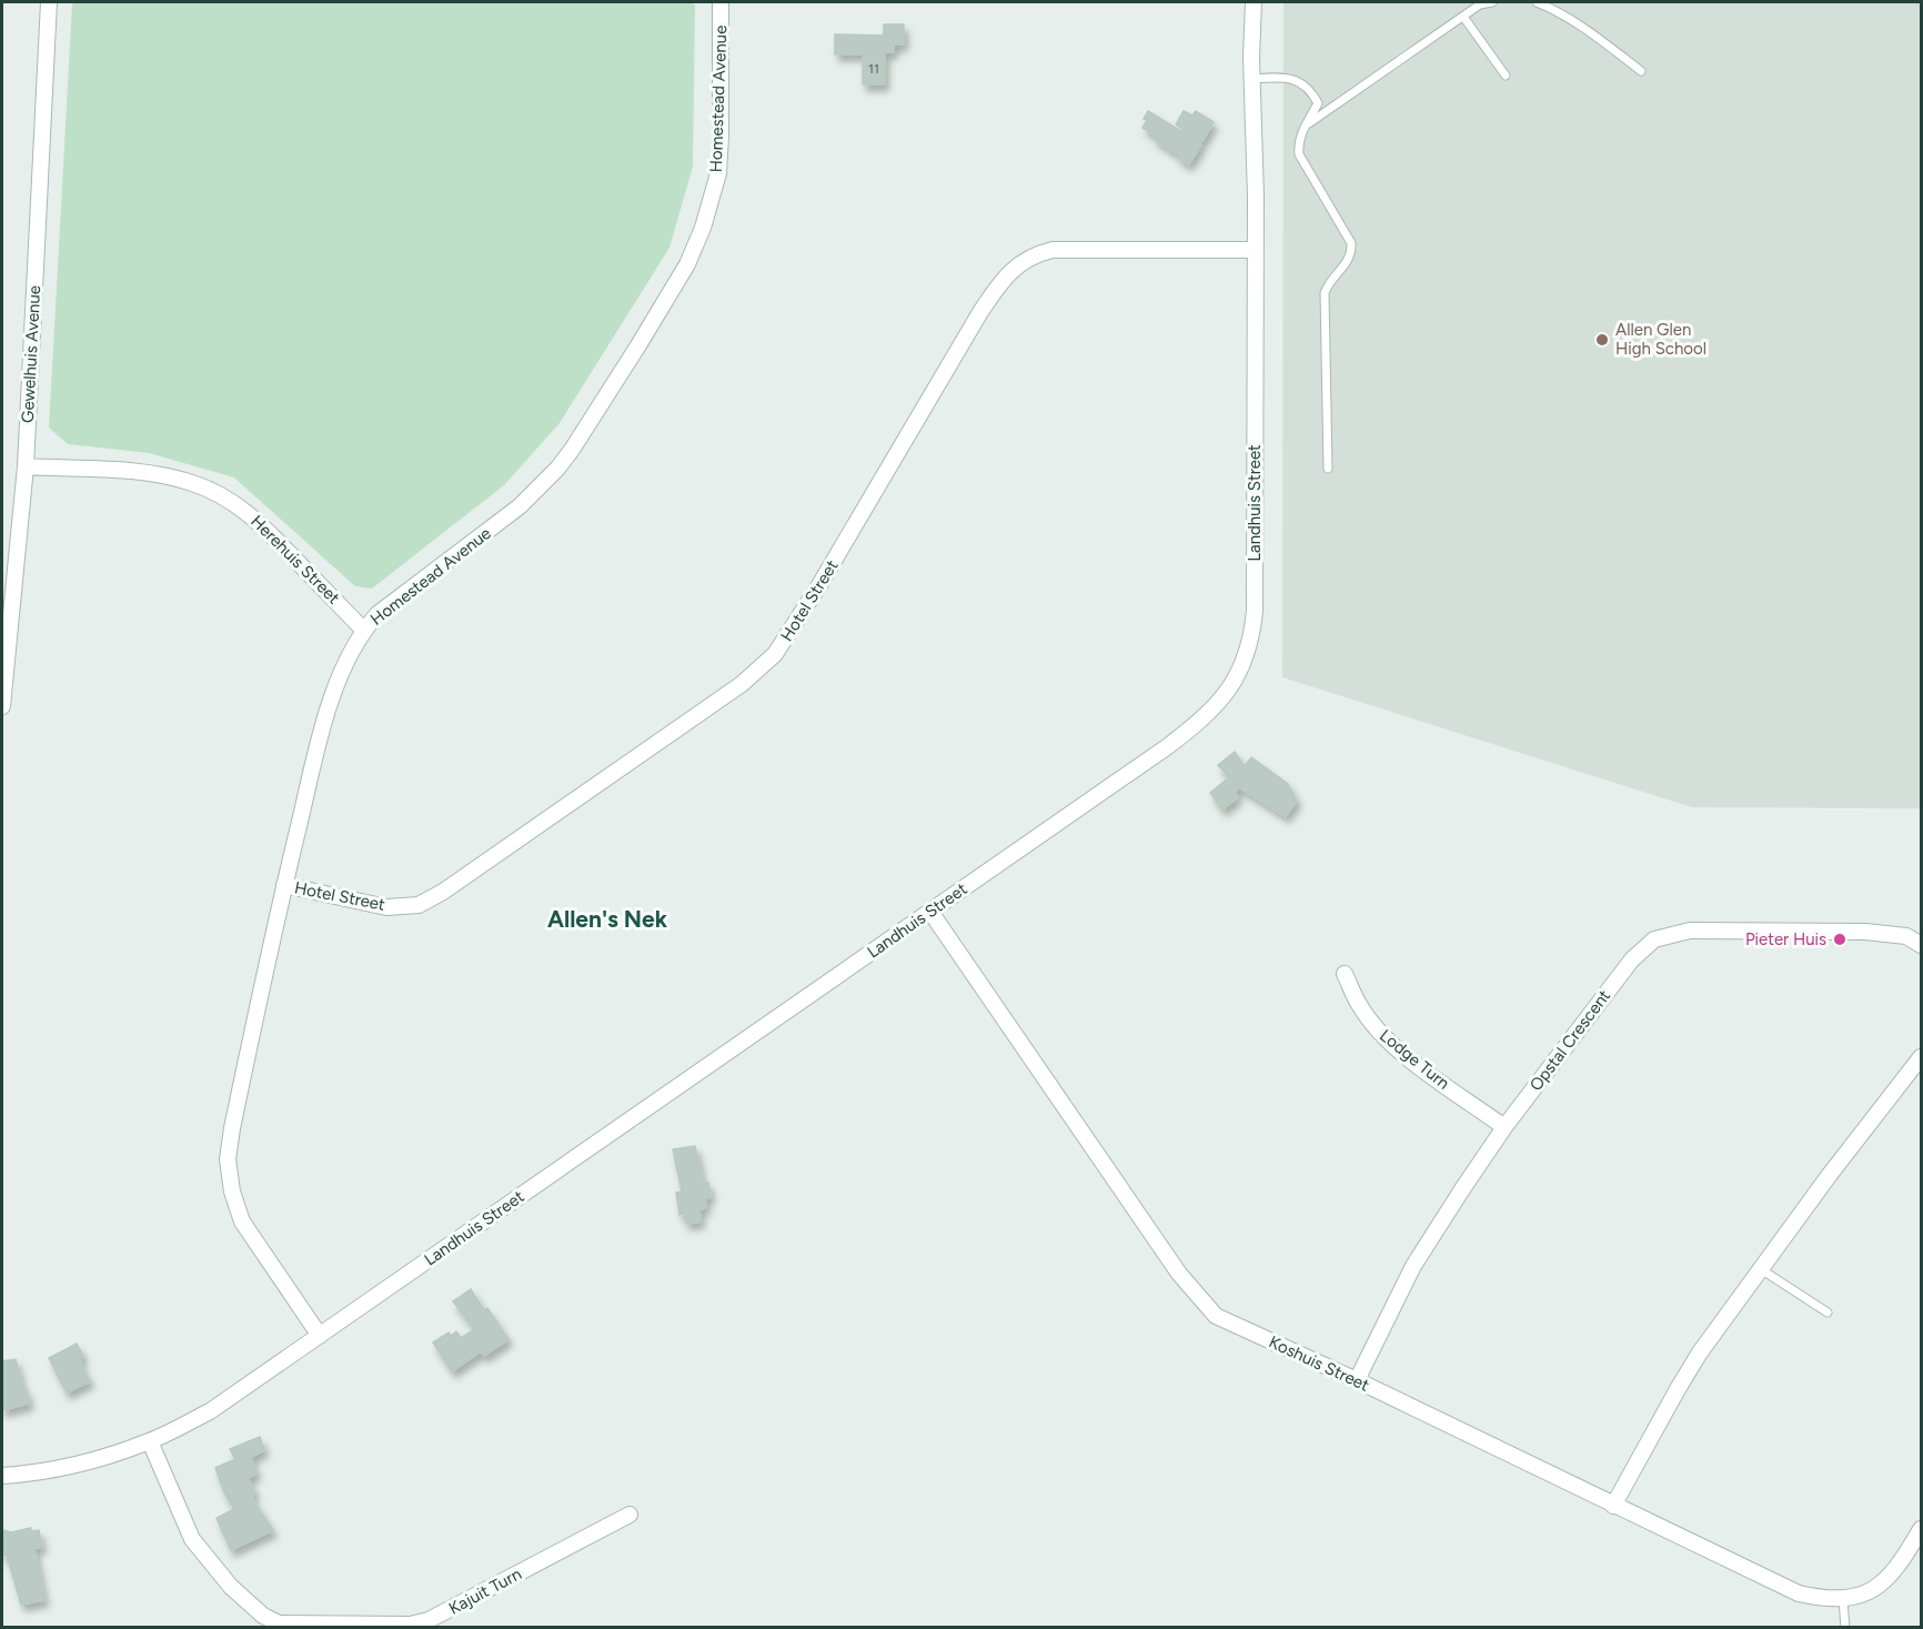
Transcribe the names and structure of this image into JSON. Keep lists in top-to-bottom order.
{
  "streets": {
    "street": [
      "Homestead Avenue",
      "Gewelhuis Avenue",
      "Landhuis Street",
      "Herehuis Street",
      "Hotel Street",
      "Opstal Crescent",
      "Lodge Turn",
      "Koshuis Street",
      "Kajuit Turn"
    ]
  },
  "crossings": [
    ["Homestead Avenue", "Landhuis Street"],
    ["Homestead Avenue", "Herehuis Street"],
    ["Homestead Avenue", "Hotel Street"],
    ["Gewelhuis Avenue", "Herehuis Street"],
    ["Landhuis Street", "Hotel Street"],
    ["Landhuis Street", "Koshuis Street"],
    ["Landhuis Street", "Kajuit Turn"],
    ["Opstal Crescent", "Lodge Turn"],
    ["Opstal Crescent", "Koshuis Street"]
  ],
  "districts": ["Allen's Nek"],
  "places": ["Allen Glen High School", "Pieter Huis"],
  "house_numbers": ["11"]
}
